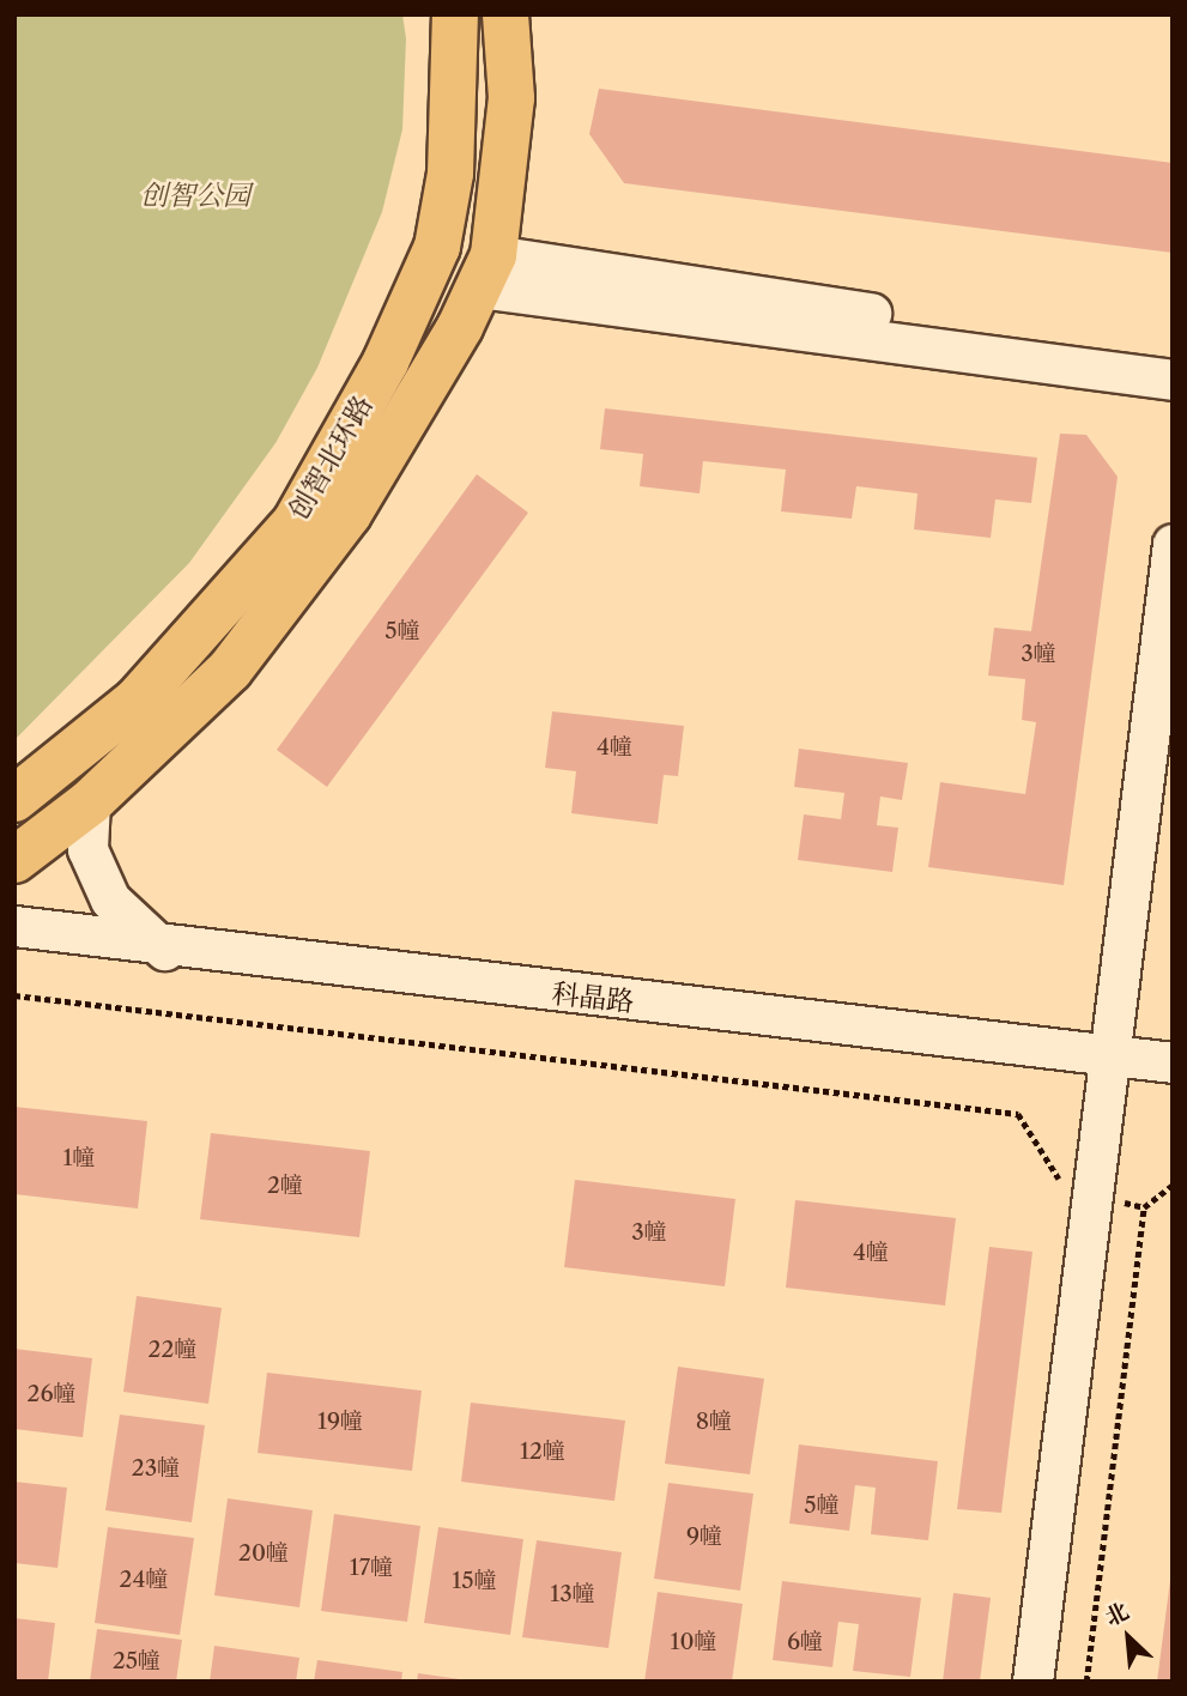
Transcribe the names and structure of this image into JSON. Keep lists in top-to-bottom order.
{
  "streets": {
    "main road": ["创智北环路"],
    "street": ["科晶路"]
  },
  "parks": ["创智公园"],
  "house_numbers": [
    "5幢",
    "3幢",
    "4幢",
    "1幢",
    "2幢",
    "3幢",
    "4幢",
    "22幢",
    "26幢",
    "19幢",
    "8幢",
    "12幢",
    "23幢",
    "5幢",
    "9幢",
    "20幢",
    "17幢",
    "24幢",
    "15幢",
    "13幢",
    "10幢",
    "6幢",
    "25幢"
  ],
  "north": "top left"
}
